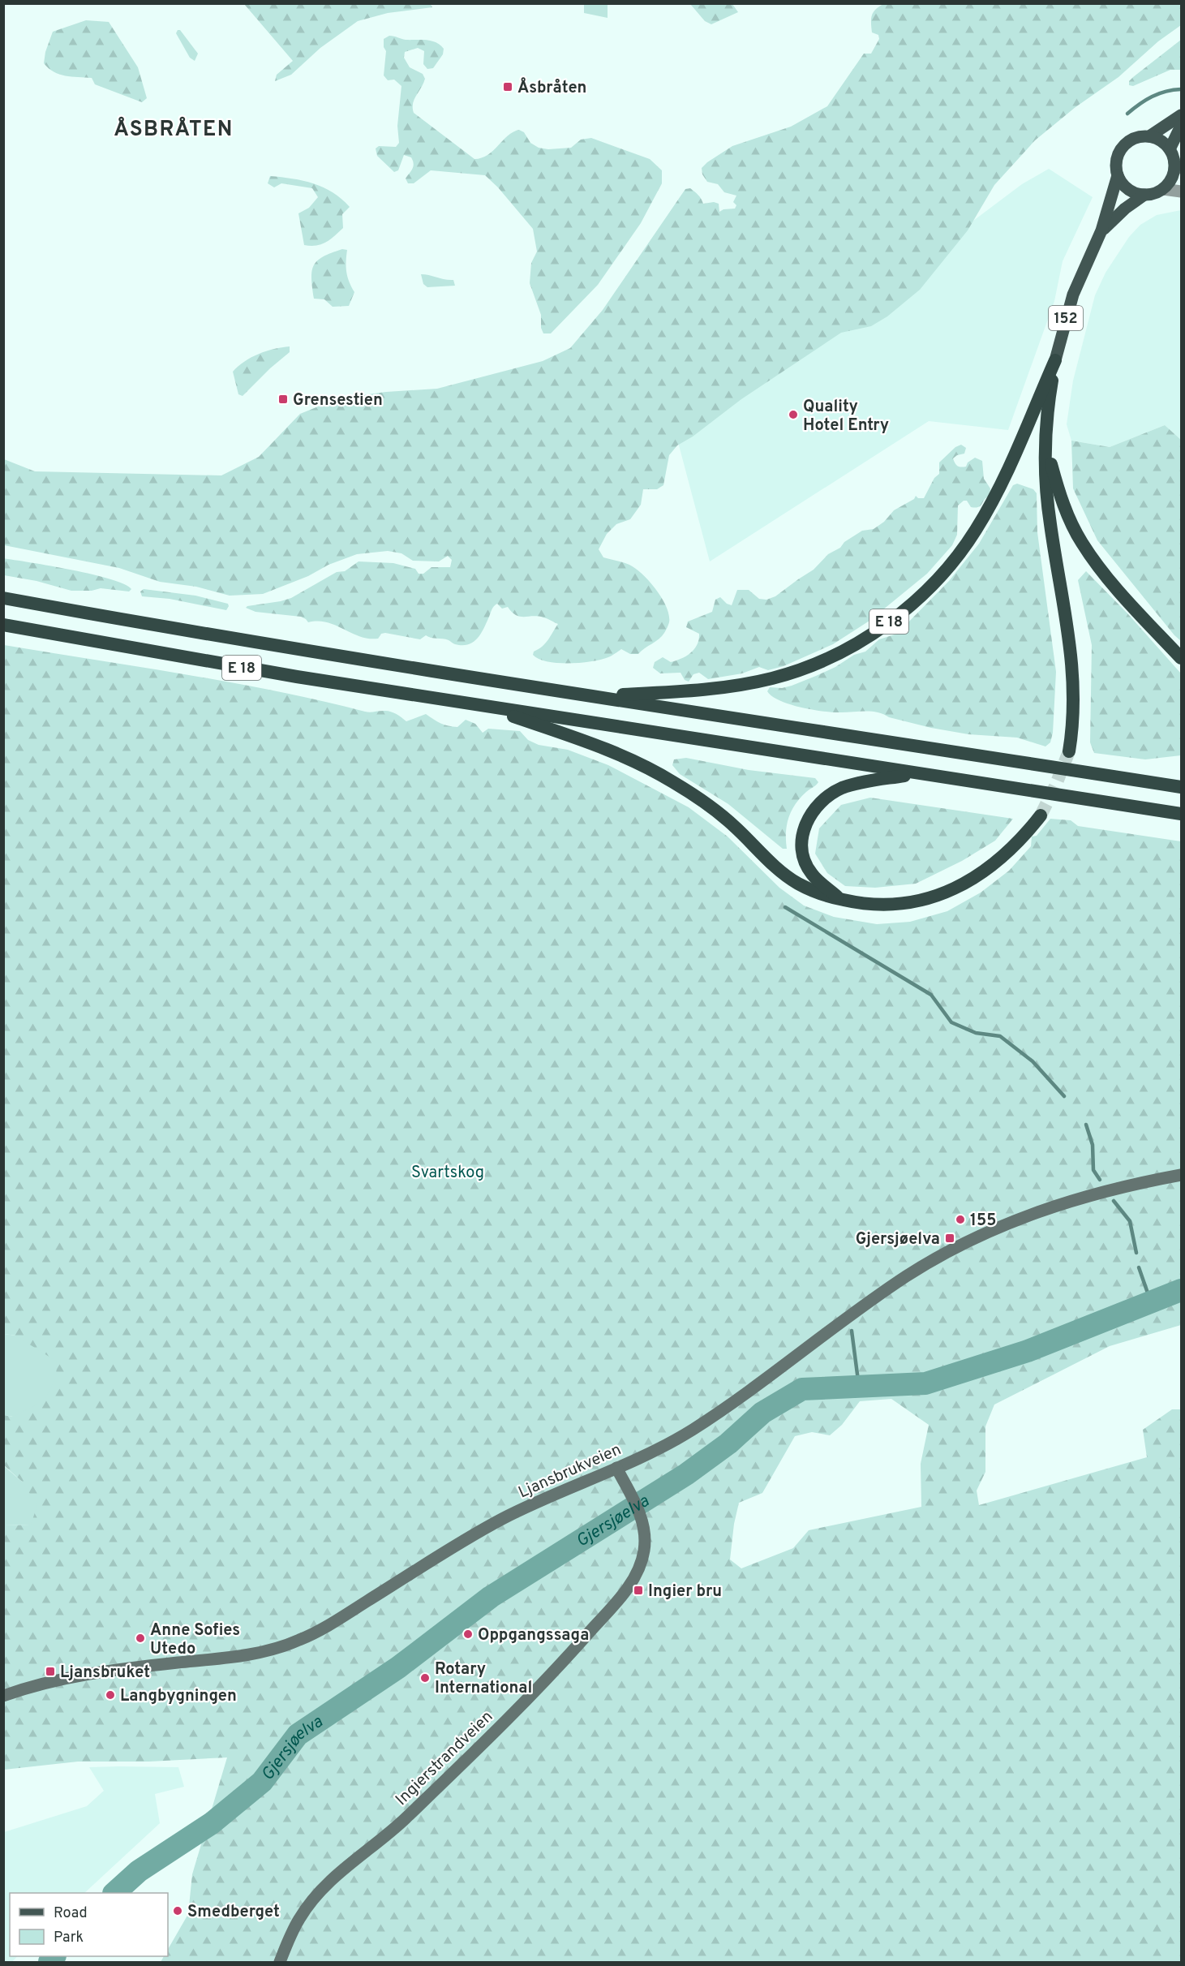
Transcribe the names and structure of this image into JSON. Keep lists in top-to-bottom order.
{
  "streets": {
    "highway": ["E 18"],
    "main road": ["152", "Ljansbrukveien", "Ingierstrandveien"]
  },
  "crossings": [
    ["152", "E 18"],
    ["Ljansbrukveien", "Ingierstrandveien"]
  ],
  "districts": ["ÅSBRÅTEN"],
  "water": ["Gjersjøelva"],
  "parks": ["Svartskog"],
  "places": {
    "transit": [
      "Åsbråten",
      "Grensestien",
      "Gjersjøelva",
      "Ingier bru",
      "Ljansbruket"
    ],
    "other": [
      "Quality Hotel Entry",
      "155",
      "Oppgangssaga",
      "Anne Sofies Utedo",
      "Rotary International",
      "Langbygningen",
      "Smedberget"
    ]
  },
  "legend": ["Road", "Park"]
}
